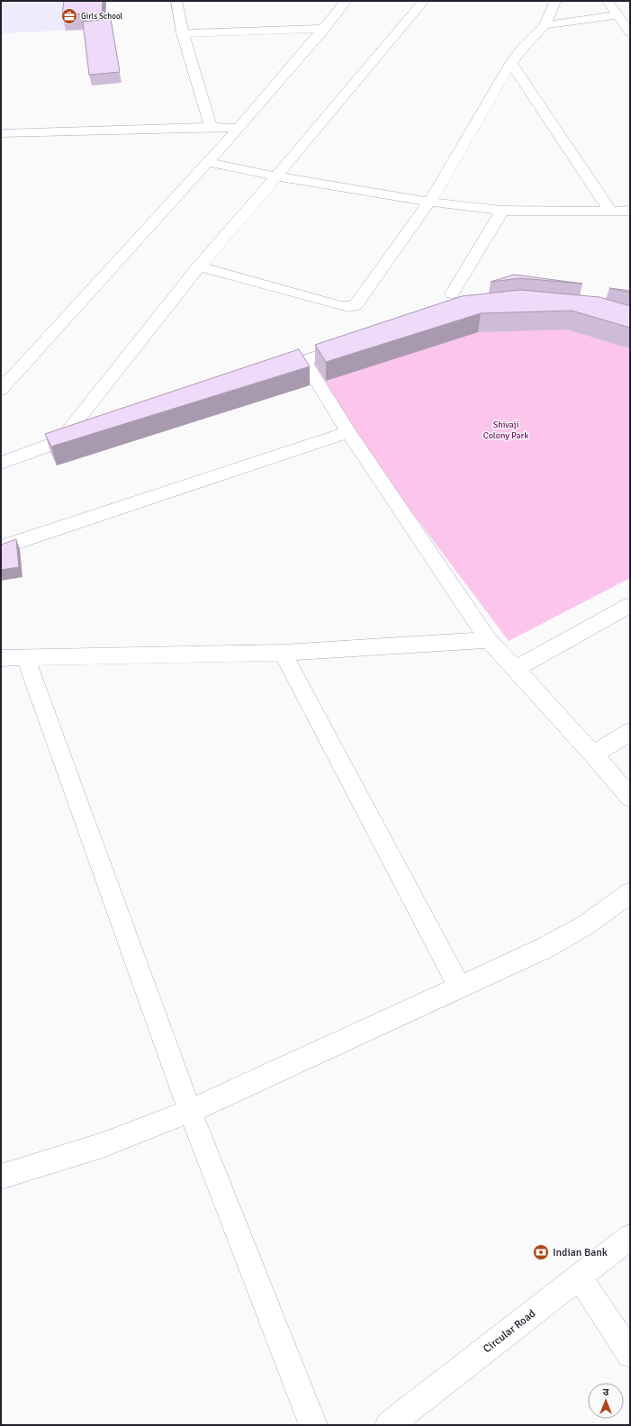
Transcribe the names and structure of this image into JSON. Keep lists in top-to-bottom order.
{
  "streets": {
    "street": ["Circular Road"]
  },
  "parks": ["Shivaji Colony Park"],
  "places": {
    "office": ["Girls School"],
    "bank": ["Indian Bank"]
  },
  "north": "top"
}
